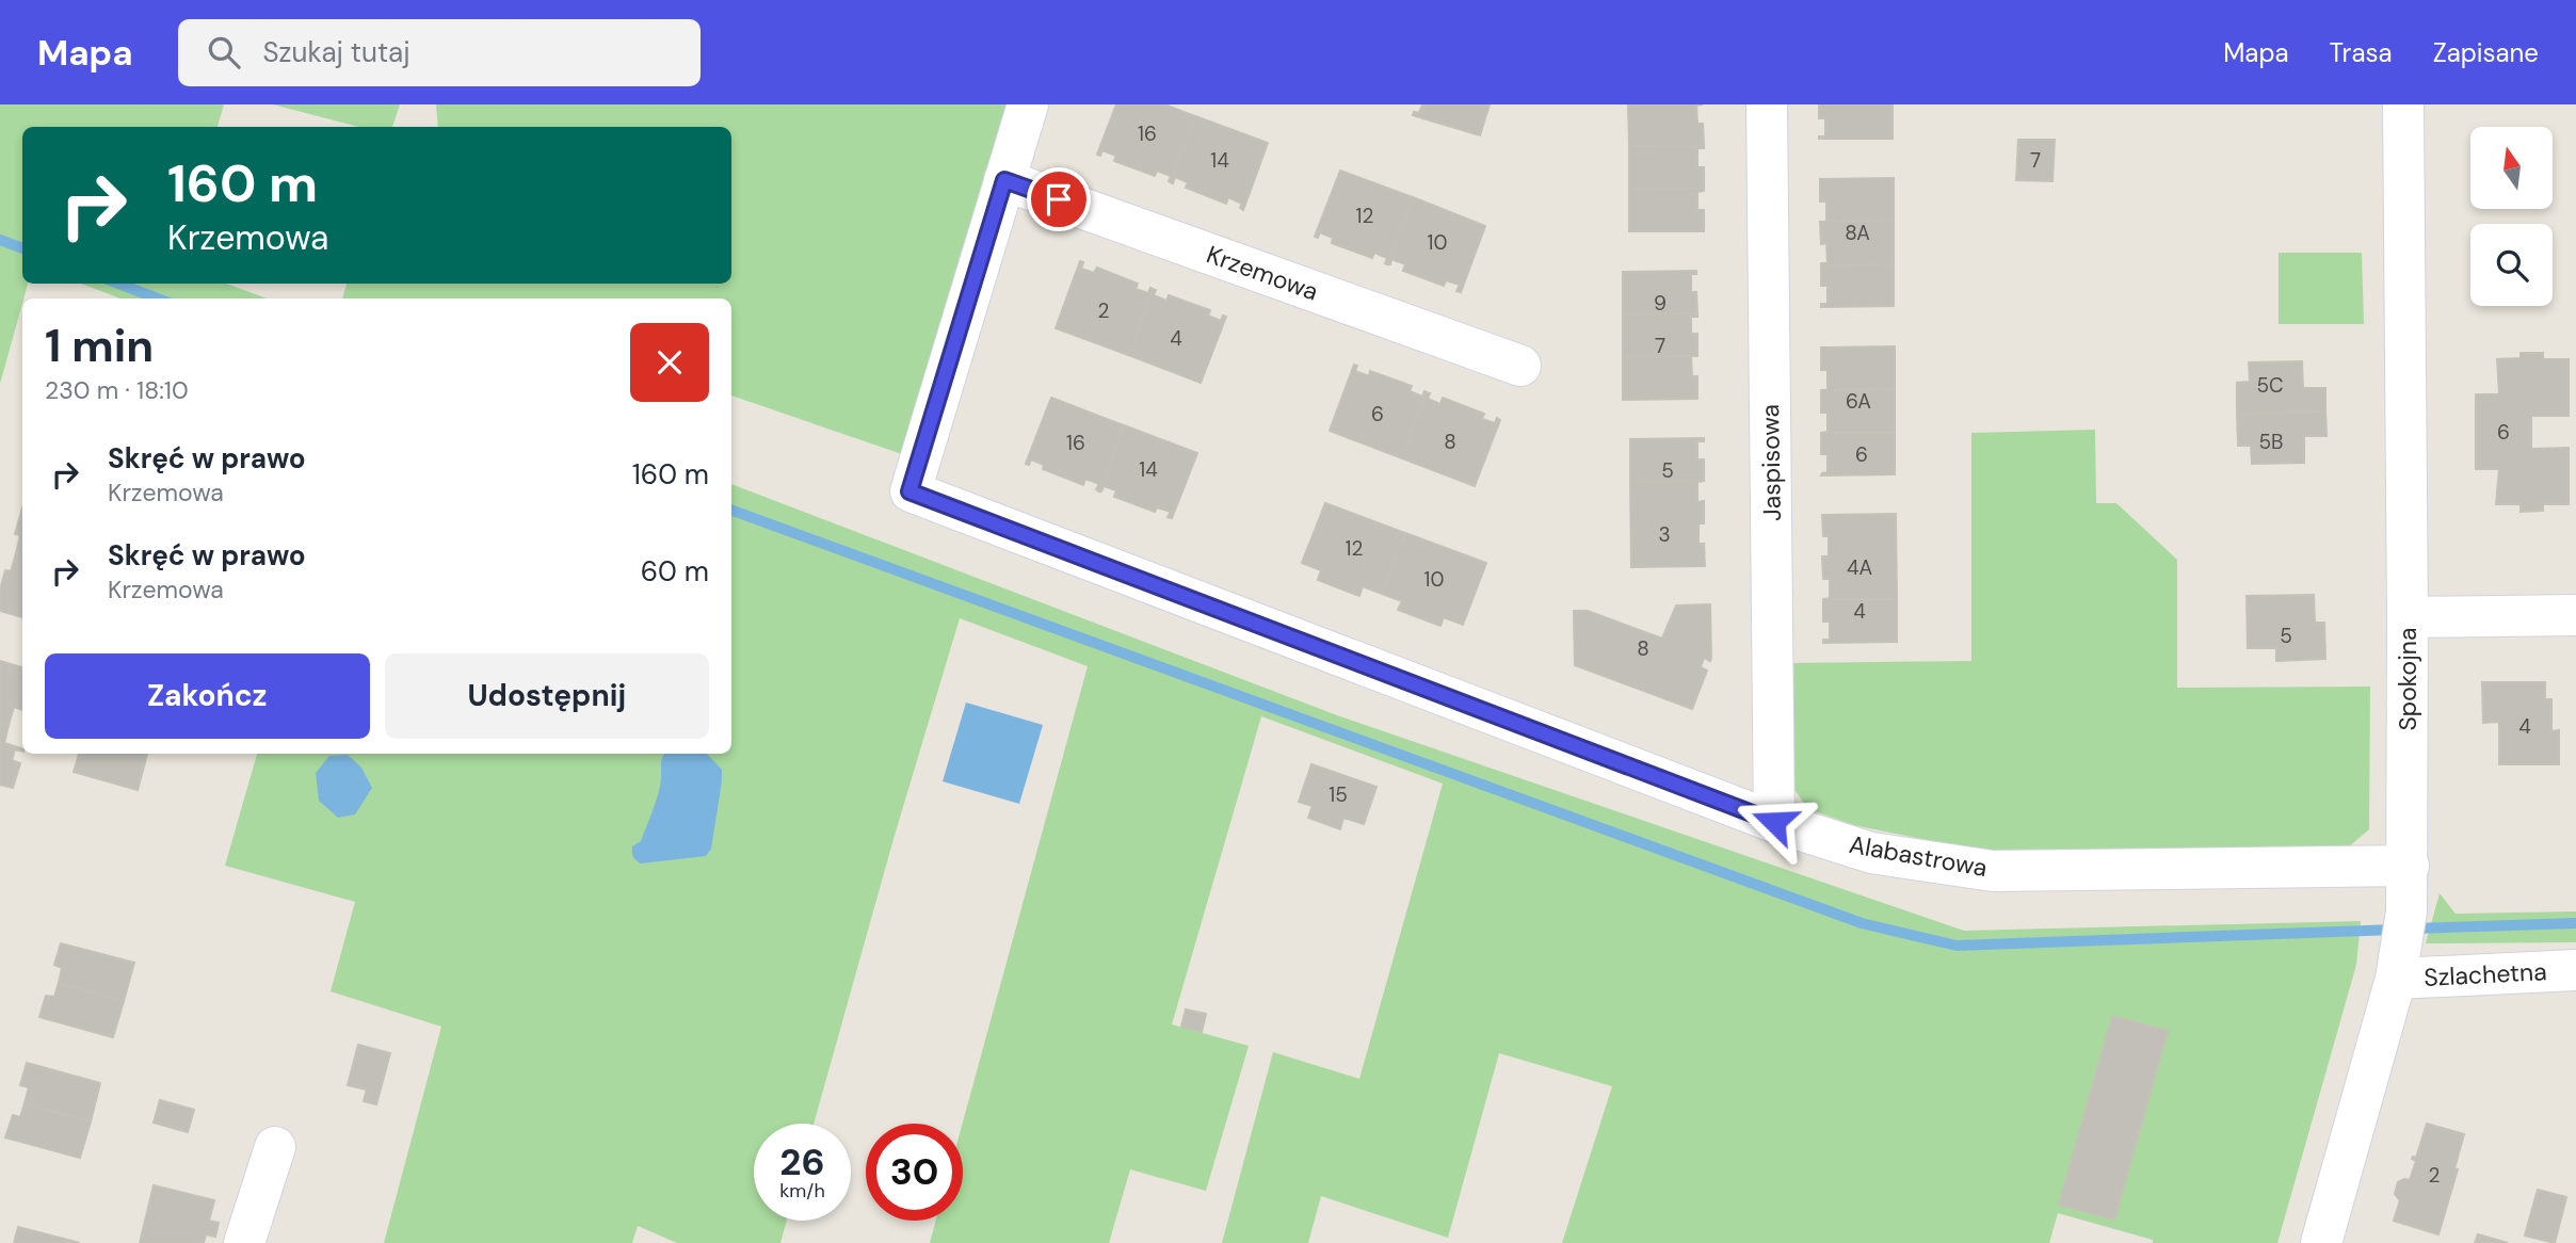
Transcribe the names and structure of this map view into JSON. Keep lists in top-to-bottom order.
{
  "streets": {
    "street": [
      "Krzemowa",
      "Jaspisowa",
      "Spokojna",
      "Alabastrowa",
      "Szlachetna"
    ]
  },
  "crossings": [
    ["Krzemowa", "Alabastrowa"],
    ["Jaspisowa", "Alabastrowa"],
    ["Spokojna", "Alabastrowa"],
    ["Spokojna", "Szlachetna"]
  ],
  "house_numbers": [
    "16",
    "14",
    "7",
    "12",
    "8A",
    "10",
    "9",
    "2",
    "4",
    "7",
    "5C",
    "6A",
    "6",
    "6",
    "8",
    "5B",
    "16",
    "6",
    "14",
    "5",
    "3",
    "12",
    "4A",
    "10",
    "4",
    "5",
    "8",
    "4",
    "15",
    "2"
  ],
  "north": "top",
  "page": {
    "header": "Mapa",
    "search": "Szukaj tutaj",
    "nav": ["Mapa", "Trasa", "Zapisane"],
    "turn": ["160 m", "Krzemowa"],
    "heading": ["1 min", "230 m · 18:10"],
    "list": [
      {
        "name": "Skręć w prawo",
        "note": "Krzemowa",
        "value": "160 m"
      },
      {
        "name": "Skręć w prawo",
        "note": "Krzemowa",
        "value": "60 m"
      }
    ],
    "buttons": ["Zakończ", "Udostępnij"],
    "speed": "26 km/h",
    "limit": "30"
  }
}
